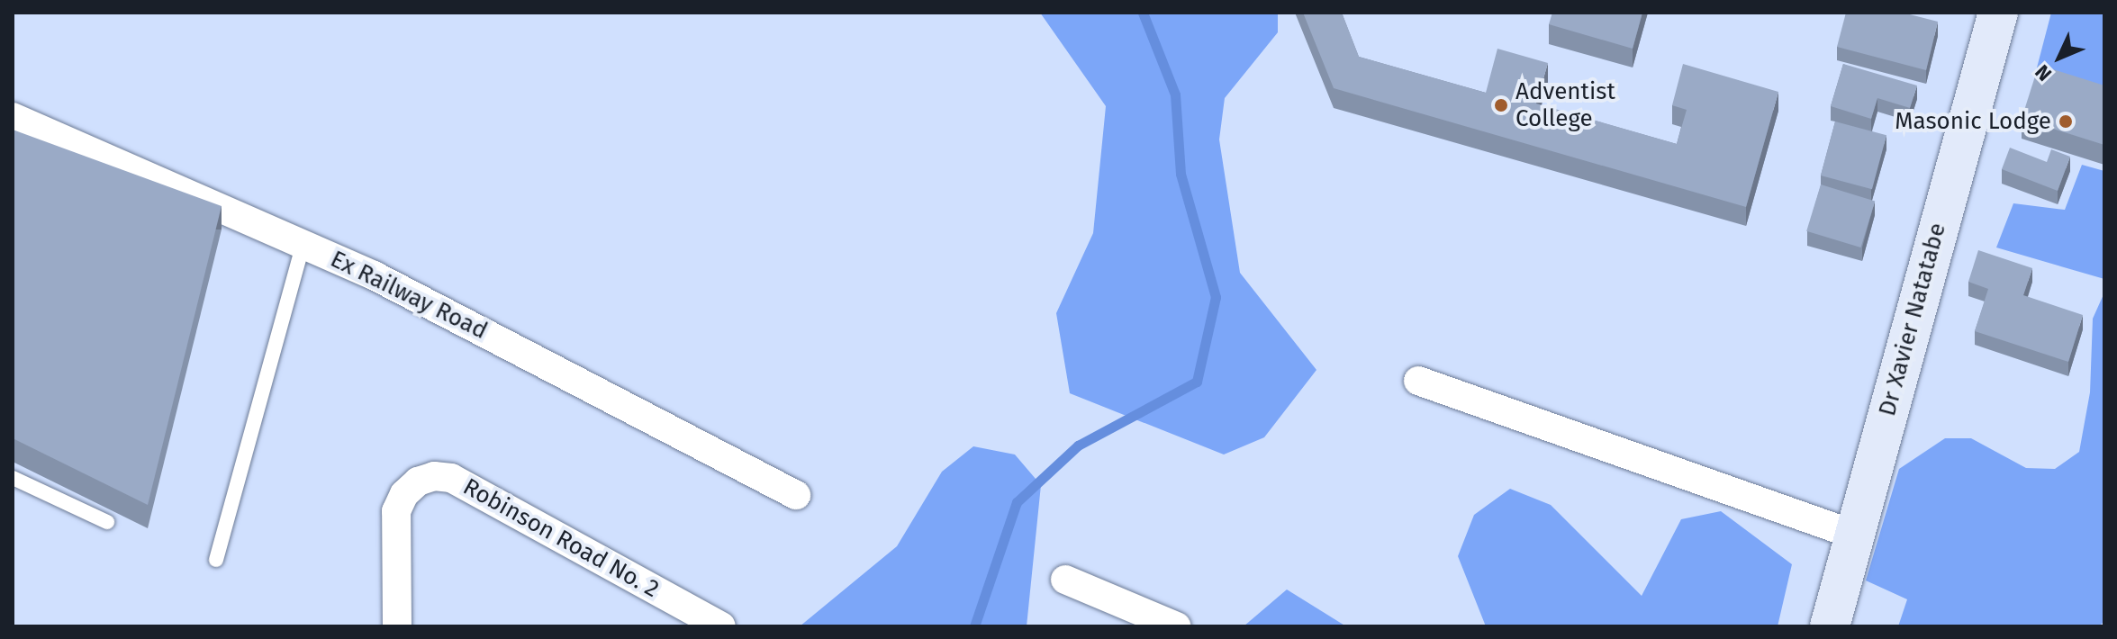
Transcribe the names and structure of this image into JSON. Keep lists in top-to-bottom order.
{
  "streets": {
    "main road": ["Dr Xavier Natatabe"],
    "street": ["Ex Railway Road", "Robinson Road No. 2"]
  },
  "places": ["Adventist College", "Masonic Lodge"],
  "north": "bottom left"
}
